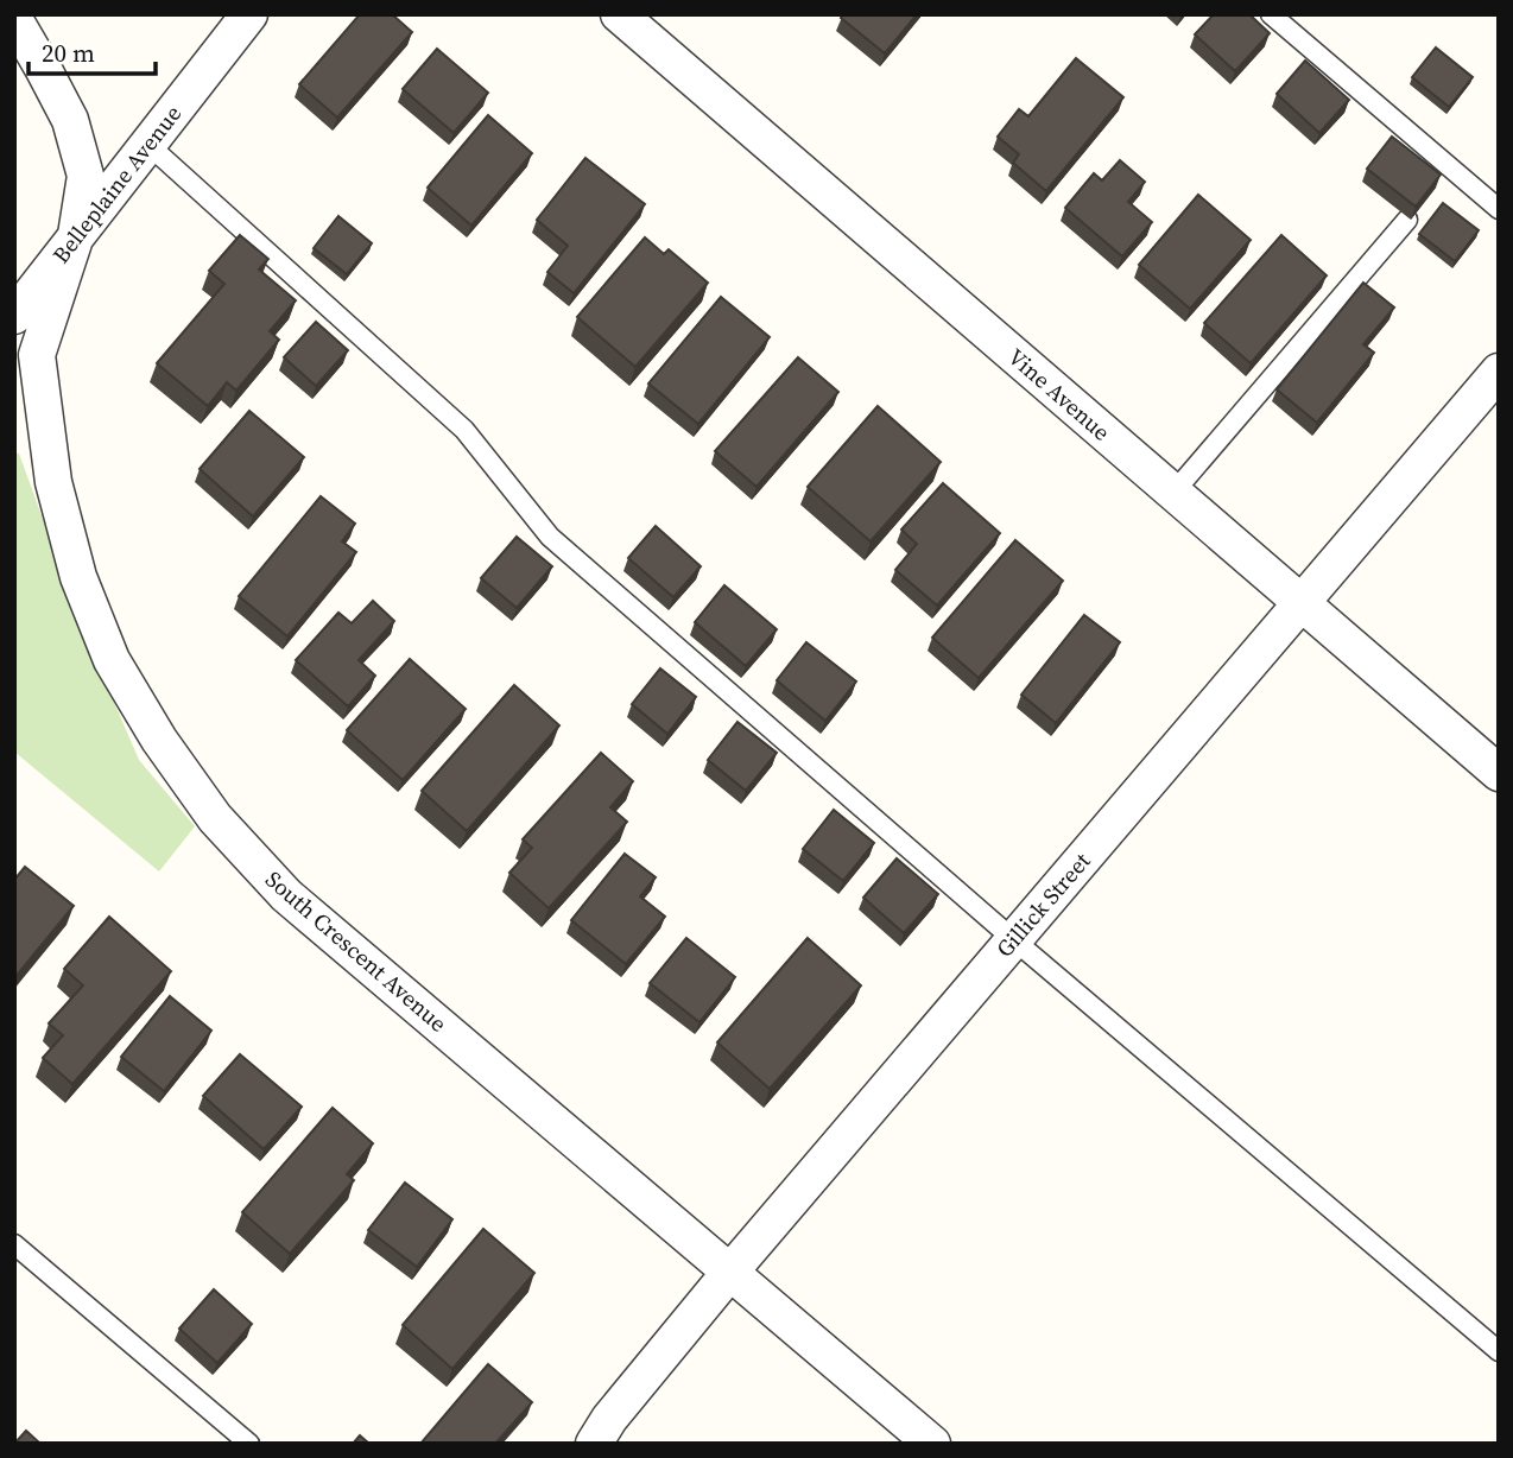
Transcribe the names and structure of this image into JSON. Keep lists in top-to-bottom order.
{
  "streets": {
    "street": [
      "Belleplaine Avenue",
      "Vine Avenue",
      "Gillick Street",
      "South Crescent Avenue"
    ]
  },
  "crossings": [
    ["Belleplaine Avenue", "South Crescent Avenue"],
    ["Vine Avenue", "Gillick Street"],
    ["Gillick Street", "South Crescent Avenue"]
  ],
  "scale_bar": "20 m"
}
